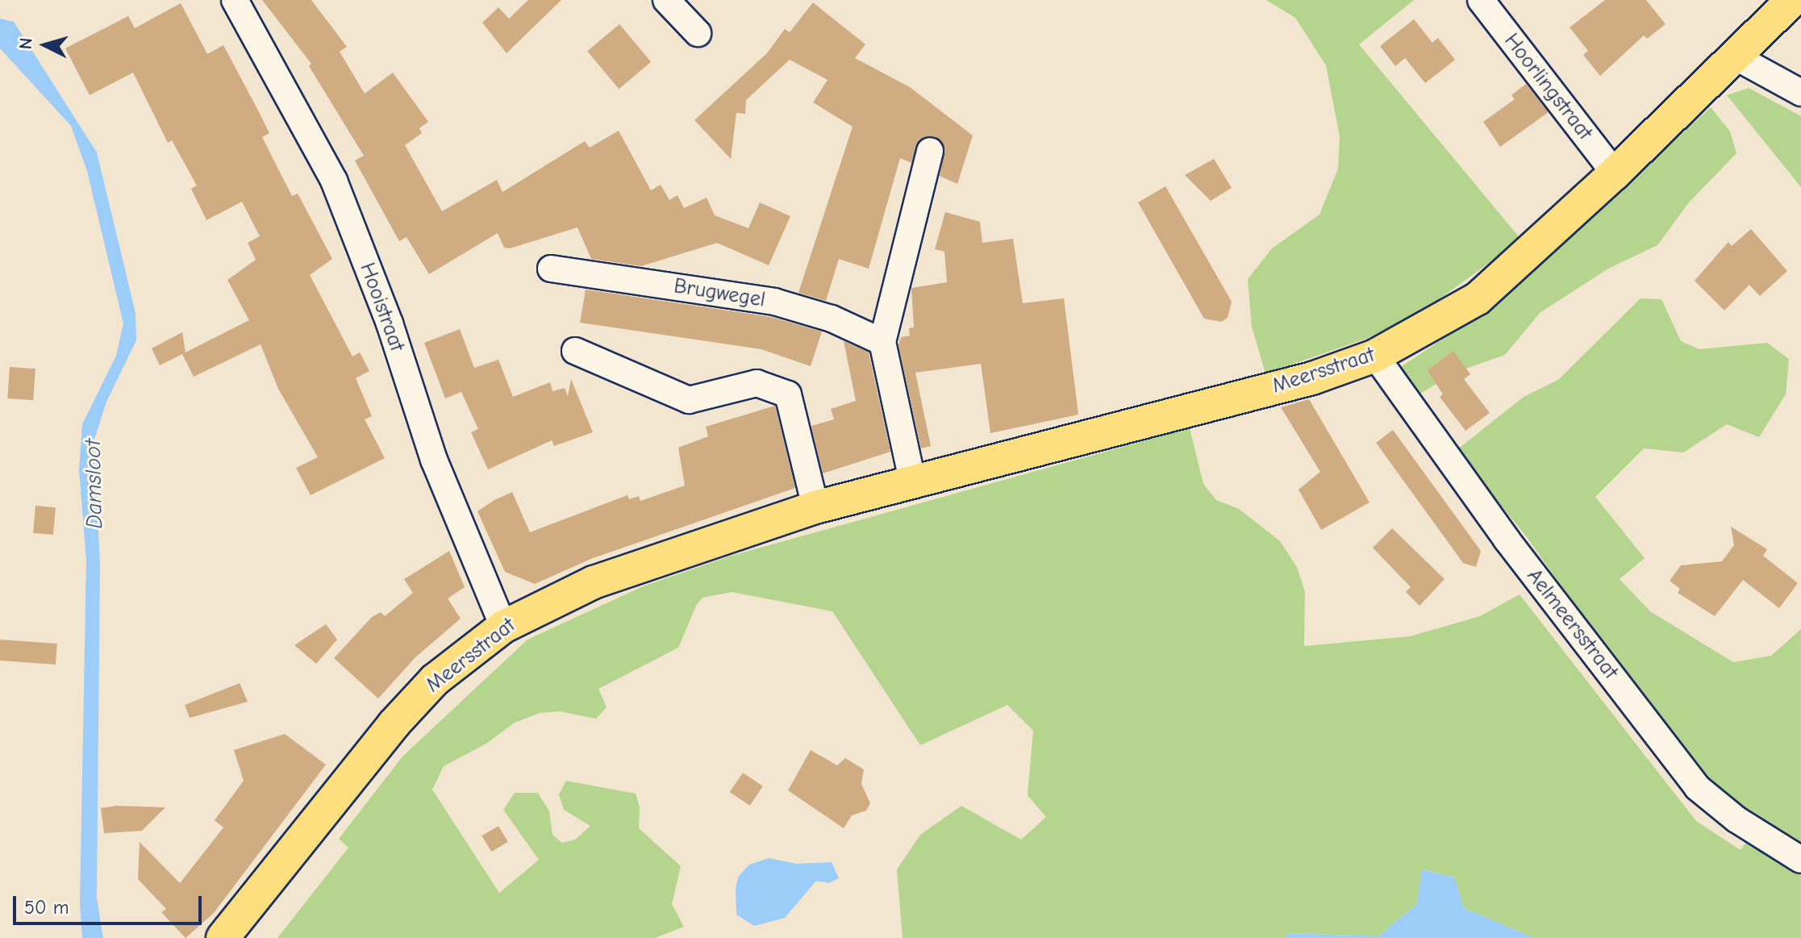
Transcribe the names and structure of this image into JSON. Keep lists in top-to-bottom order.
{
  "streets": {
    "main road": ["Meersstraat"],
    "street": [
      "Hoorlingstraat",
      "Brugwegel",
      "Hooistraat",
      "Aelmeersstraat"
    ]
  },
  "crossings": [
    ["Hoorlingstraat", "Meersstraat"],
    ["Hooistraat", "Meersstraat"],
    ["Meersstraat", "Aelmeersstraat"]
  ],
  "water": ["Damsloot"],
  "scale_bar": "50 m",
  "north": "left"
}
